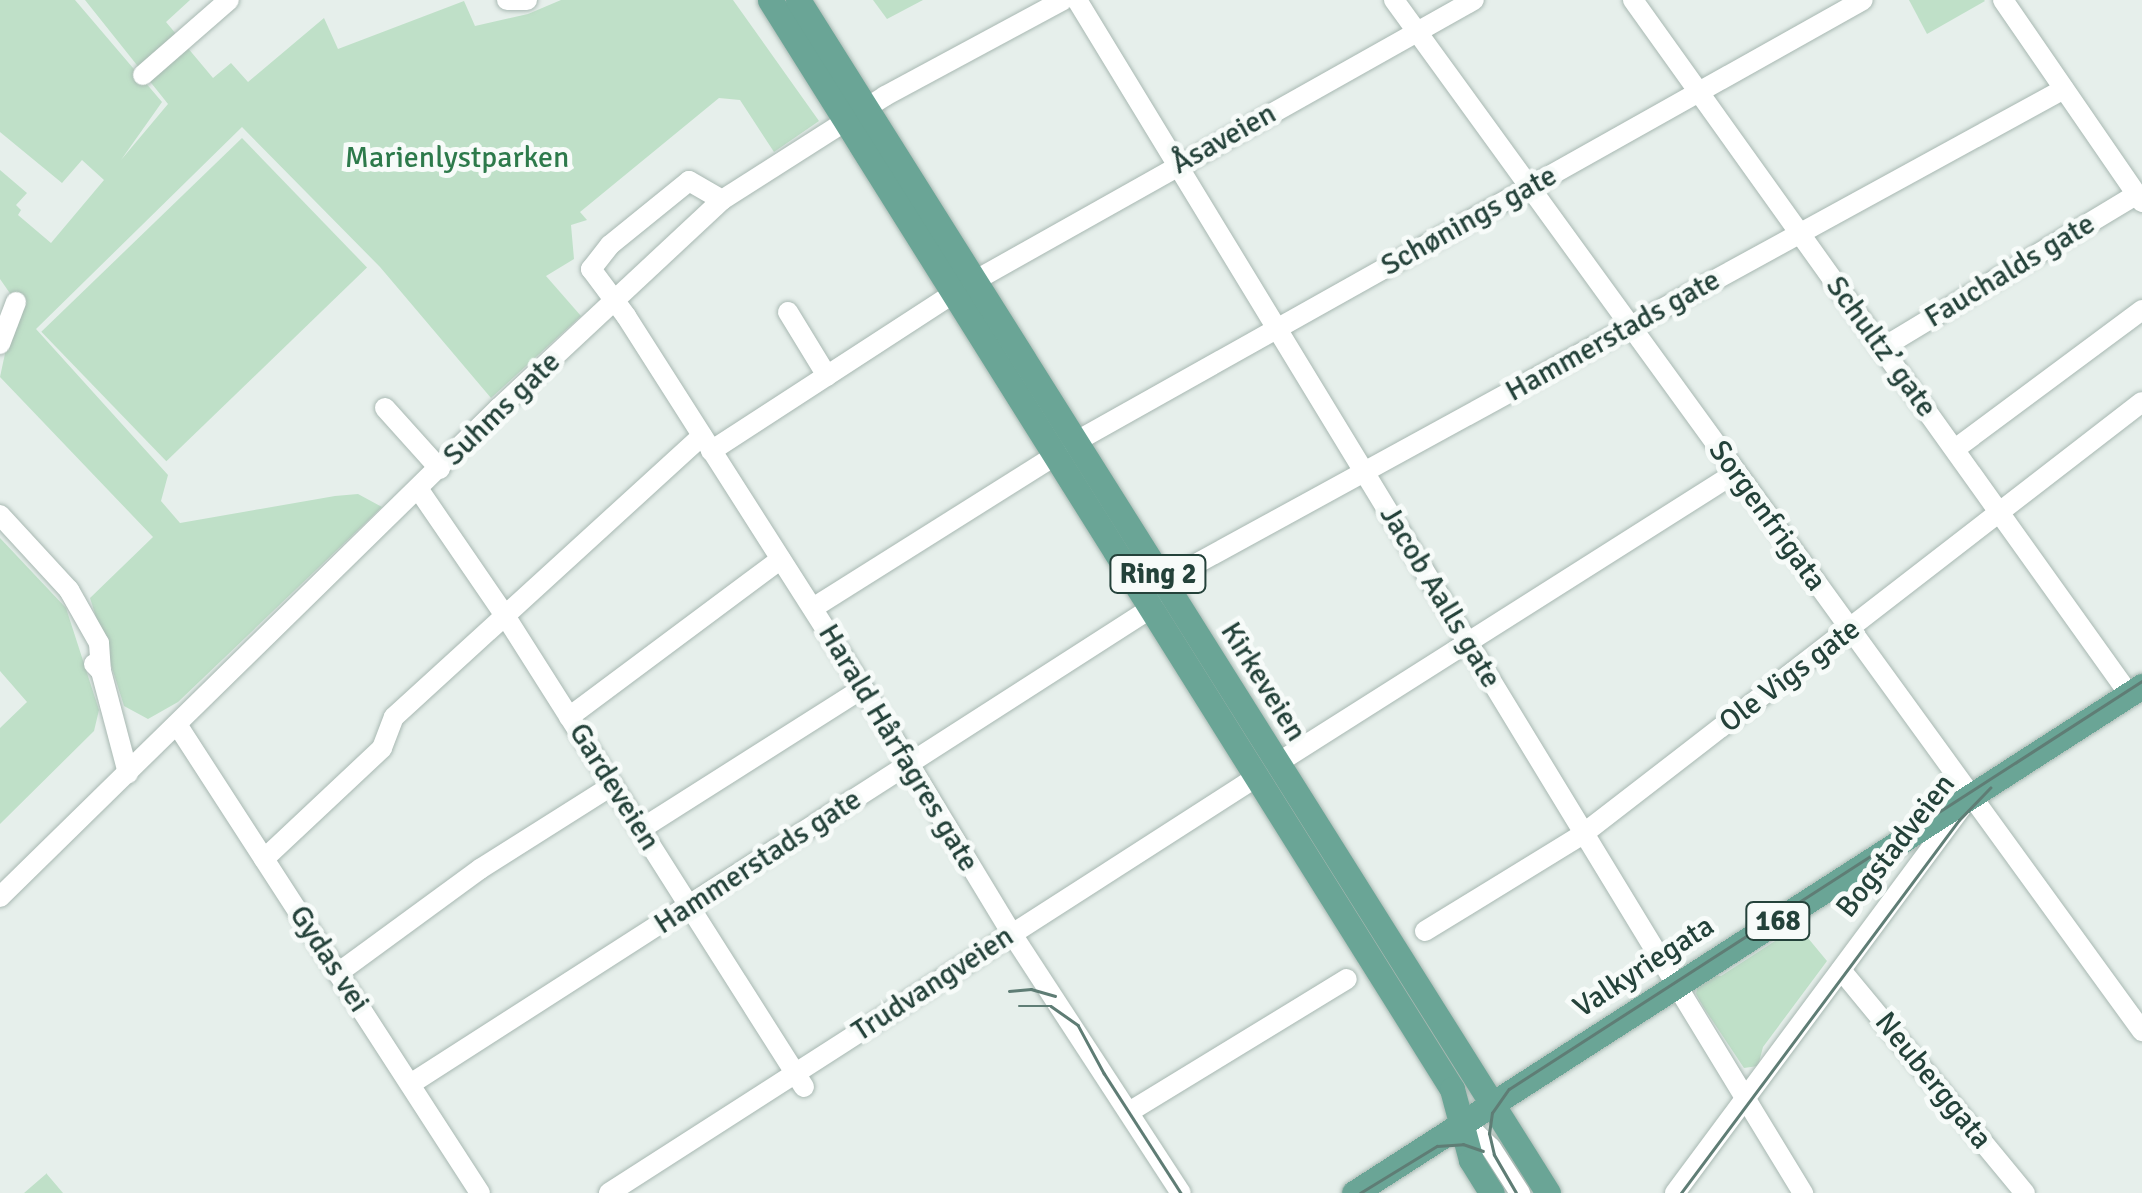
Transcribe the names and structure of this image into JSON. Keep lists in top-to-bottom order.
{
  "streets": {
    "main road": [
      "Ring 2",
      "Kirkeveien",
      "Bogstadveien",
      "168",
      "Valkyriegata"
    ],
    "street": [
      "Åsaveien",
      "Schønings gate",
      "Fauchalds gate",
      "Hammerstads gate",
      "Schultz’ gate",
      "Suhms gate",
      "Sorgenfrigata",
      "Jacob Aalls gate",
      "Ole Vigs gate",
      "Harald Hårfagres gate",
      "Gardeveien",
      "Gydas vei",
      "Trudvangveien",
      "Neuberggata"
    ]
  },
  "crossings": [
    ["Åsaveien", "Sorgenfrigata"],
    ["Åsaveien", "Jacob Aalls gate"],
    ["Åsaveien", "Kirkeveien"],
    ["Åsaveien", "Harald Hårfagres gate"],
    ["Åsaveien", "Gardeveien"],
    ["Åsaveien", "Gydas vei"],
    ["Schønings gate", "Schultz’ gate"],
    ["Schønings gate", "Sorgenfrigata"],
    ["Schønings gate", "Jacob Aalls gate"],
    ["Schønings gate", "Kirkeveien"],
    ["Schønings gate", "Harald Hårfagres gate"],
    ["Fauchalds gate", "Schultz’ gate"],
    ["Hammerstads gate", "Schultz’ gate"],
    ["Hammerstads gate", "Sorgenfrigata"],
    ["Hammerstads gate", "Jacob Aalls gate"],
    ["Hammerstads gate", "Kirkeveien"],
    ["Hammerstads gate", "Harald Hårfagres gate"],
    ["Hammerstads gate", "Gardeveien"],
    ["Hammerstads gate", "Gydas vei"],
    ["Schultz’ gate", "Ole Vigs gate"],
    ["Schultz’ gate", "Bogstadveien"],
    ["Suhms gate", "Kirkeveien"],
    ["Suhms gate", "Harald Hårfagres gate"],
    ["Suhms gate", "Gardeveien"],
    ["Suhms gate", "Gydas vei"],
    ["Sorgenfrigata", "Ole Vigs gate"],
    ["Sorgenfrigata", "Bogstadveien"],
    ["Sorgenfrigata", "Valkyriegata"],
    ["Sorgenfrigata", "Trudvangveien"],
    ["Jacob Aalls gate", "Ole Vigs gate"],
    ["Jacob Aalls gate", "Bogstadveien"],
    ["Jacob Aalls gate", "Valkyriegata"],
    ["Jacob Aalls gate", "Trudvangveien"],
    ["Kirkeveien", "Valkyriegata"],
    ["Kirkeveien", "Trudvangveien"],
    ["Harald Hårfagres gate", "Trudvangveien"],
    ["Gardeveien", "Trudvangveien"],
    ["Bogstadveien", "Valkyriegata"],
    ["Bogstadveien", "Neuberggata"]
  ],
  "parks": ["Marienlystparken"]
}
